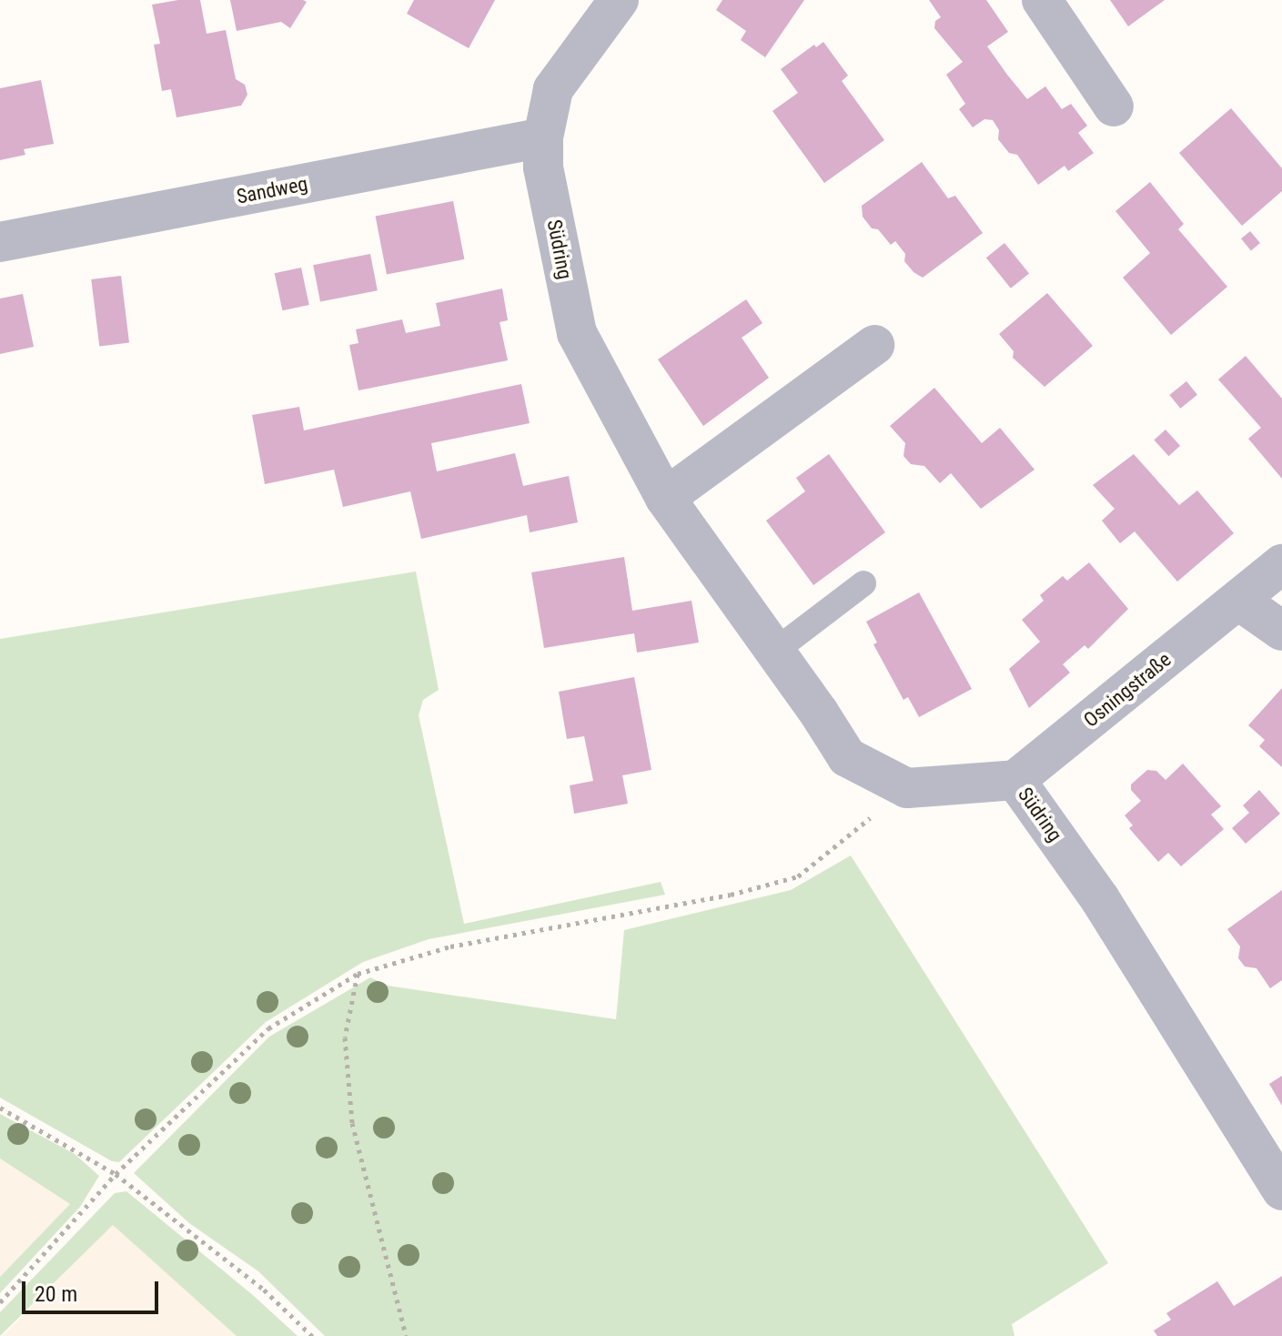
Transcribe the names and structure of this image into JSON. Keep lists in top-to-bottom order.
{
  "streets": {
    "street": ["Sandweg", "Südring", "Osningstraße"]
  },
  "crossings": [
    ["Sandweg", "Südring"],
    ["Südring", "Osningstraße"]
  ],
  "scale_bar": "20 m"
}
